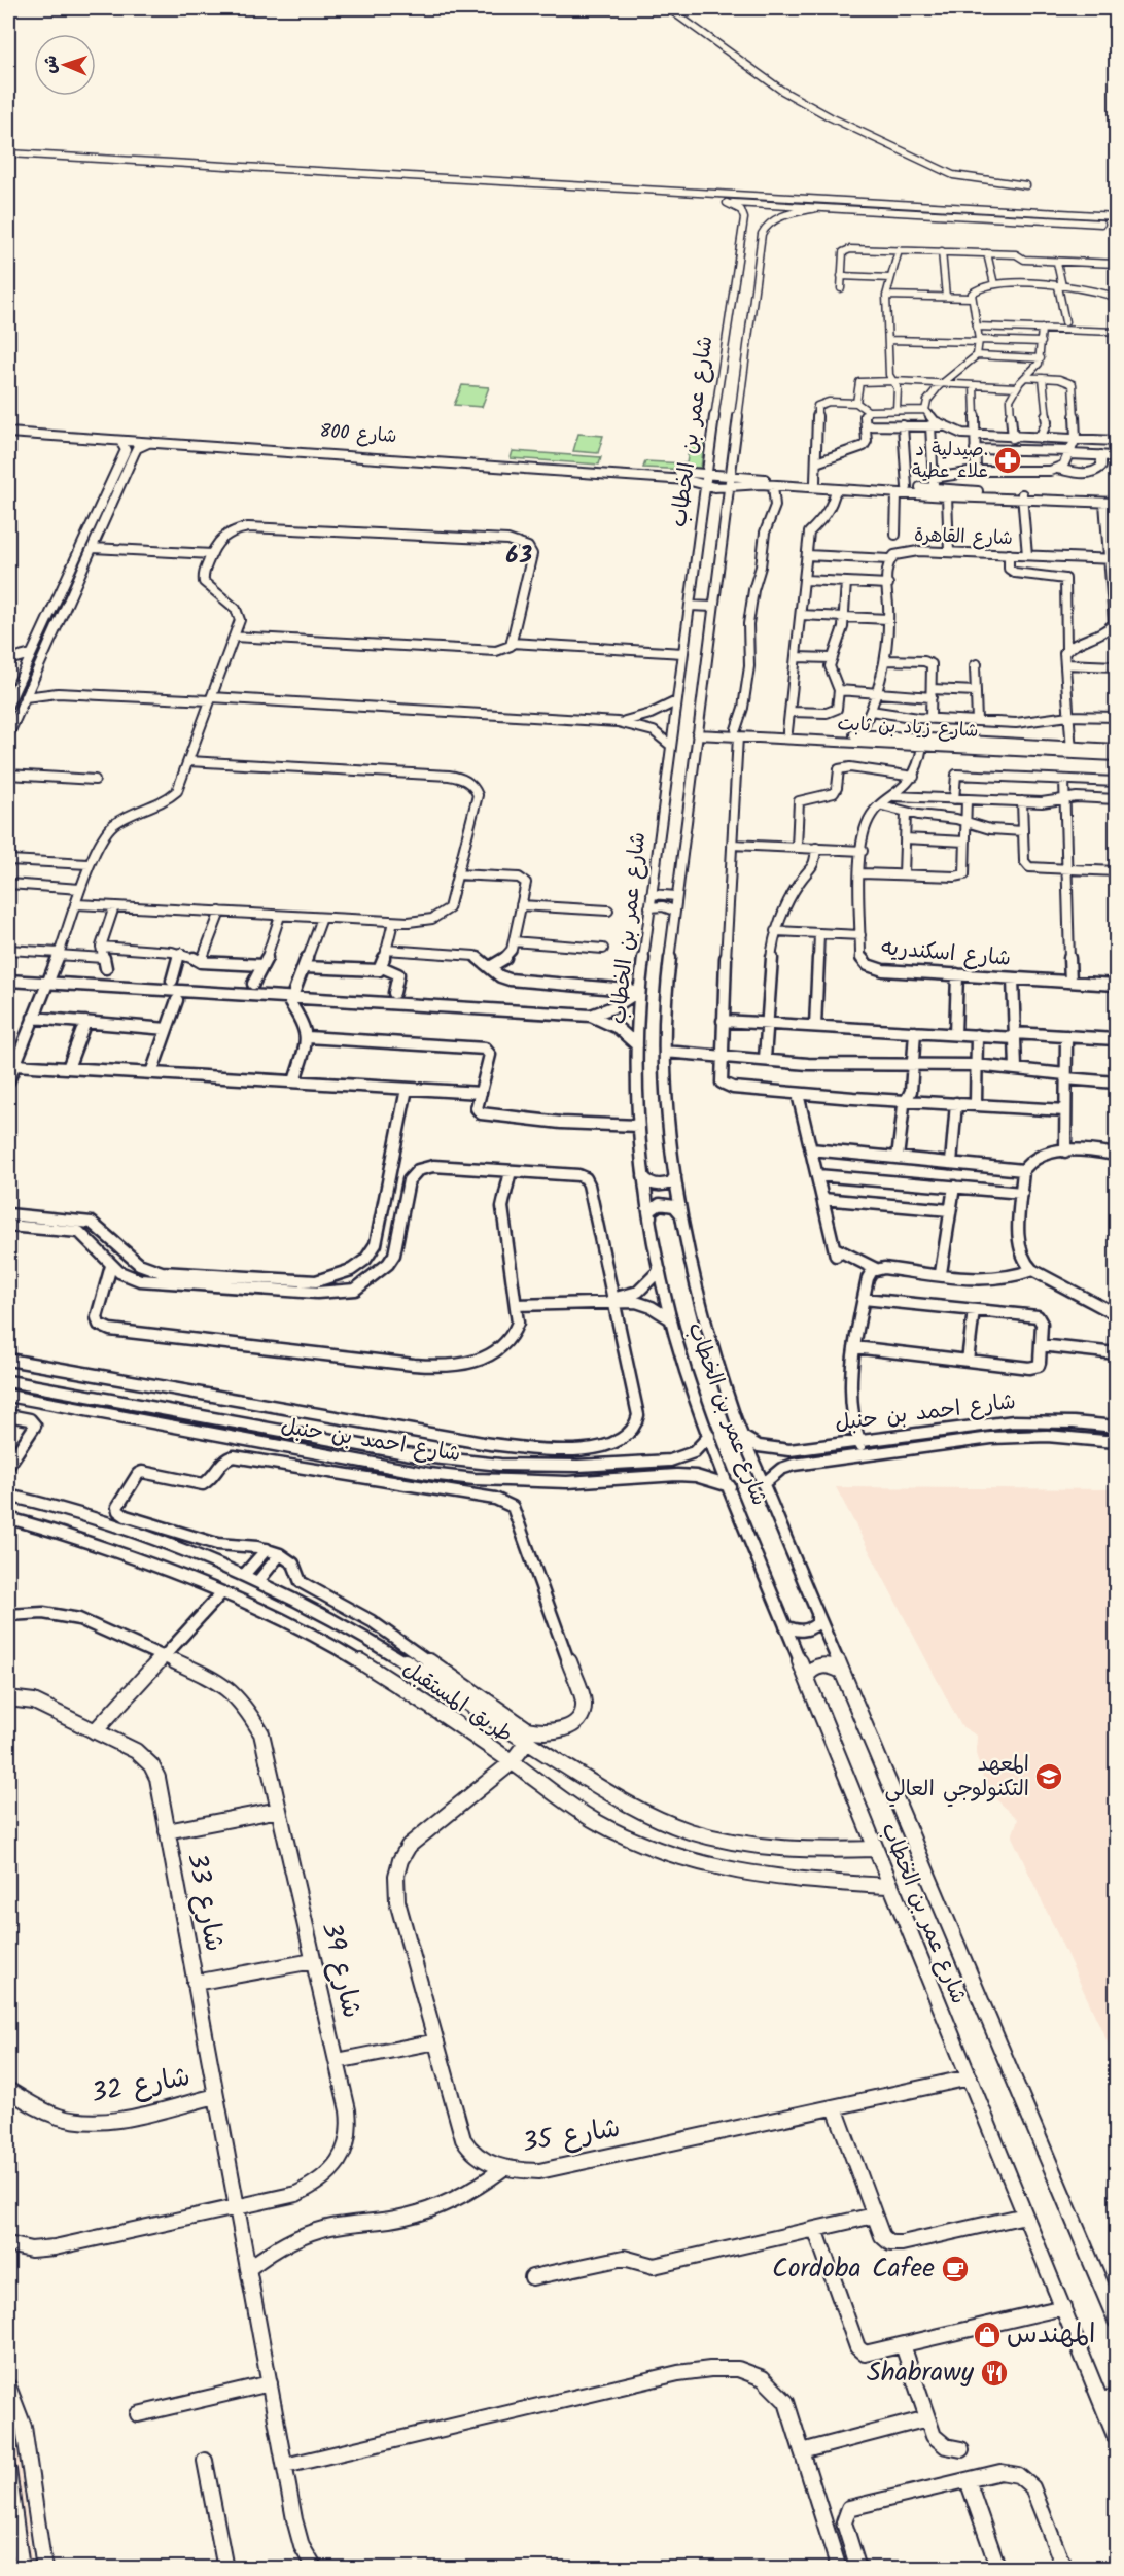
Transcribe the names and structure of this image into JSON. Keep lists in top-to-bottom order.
{
  "streets": {
    "street": [
      "شارع عمر بن الخطاب",
      "شارع 800",
      "شارع القاهرة",
      "شارع زياد بن ثابت",
      "شارع اسكندريه",
      "شارع احمد بن حنبل",
      "طريق المستقبل",
      "شارع 33",
      "شارع 39",
      "شارع 32",
      "شارع 35"
    ]
  },
  "crossings": [
    ["شارع عمر بن الخطاب", "شارع 800"],
    ["شارع عمر بن الخطاب", "شارع زياد بن ثابت"],
    ["شارع عمر بن الخطاب", "شارع احمد بن حنبل"],
    ["شارع عمر بن الخطاب", "طريق المستقبل"],
    ["شارع عمر بن الخطاب", "شارع 35"],
    ["شارع القاهرة", "شارع زياد بن ثابت"],
    ["شارع زياد بن ثابت", "شارع اسكندريه"],
    ["طريق المستقبل", "شارع 35"],
    ["شارع 33", "شارع 39"],
    ["شارع 33", "شارع 32"]
  ],
  "districts": ["63"],
  "places": {
    "pharmacy": ["صيدلية د. علاء عطية"],
    "school or university": ["المعهد التكنولوجي العالي"],
    "cafe": ["Cordoba Cafee"],
    "shop": ["المهندس"],
    "restaurant": ["Shabrawy"]
  },
  "north": "left"
}
